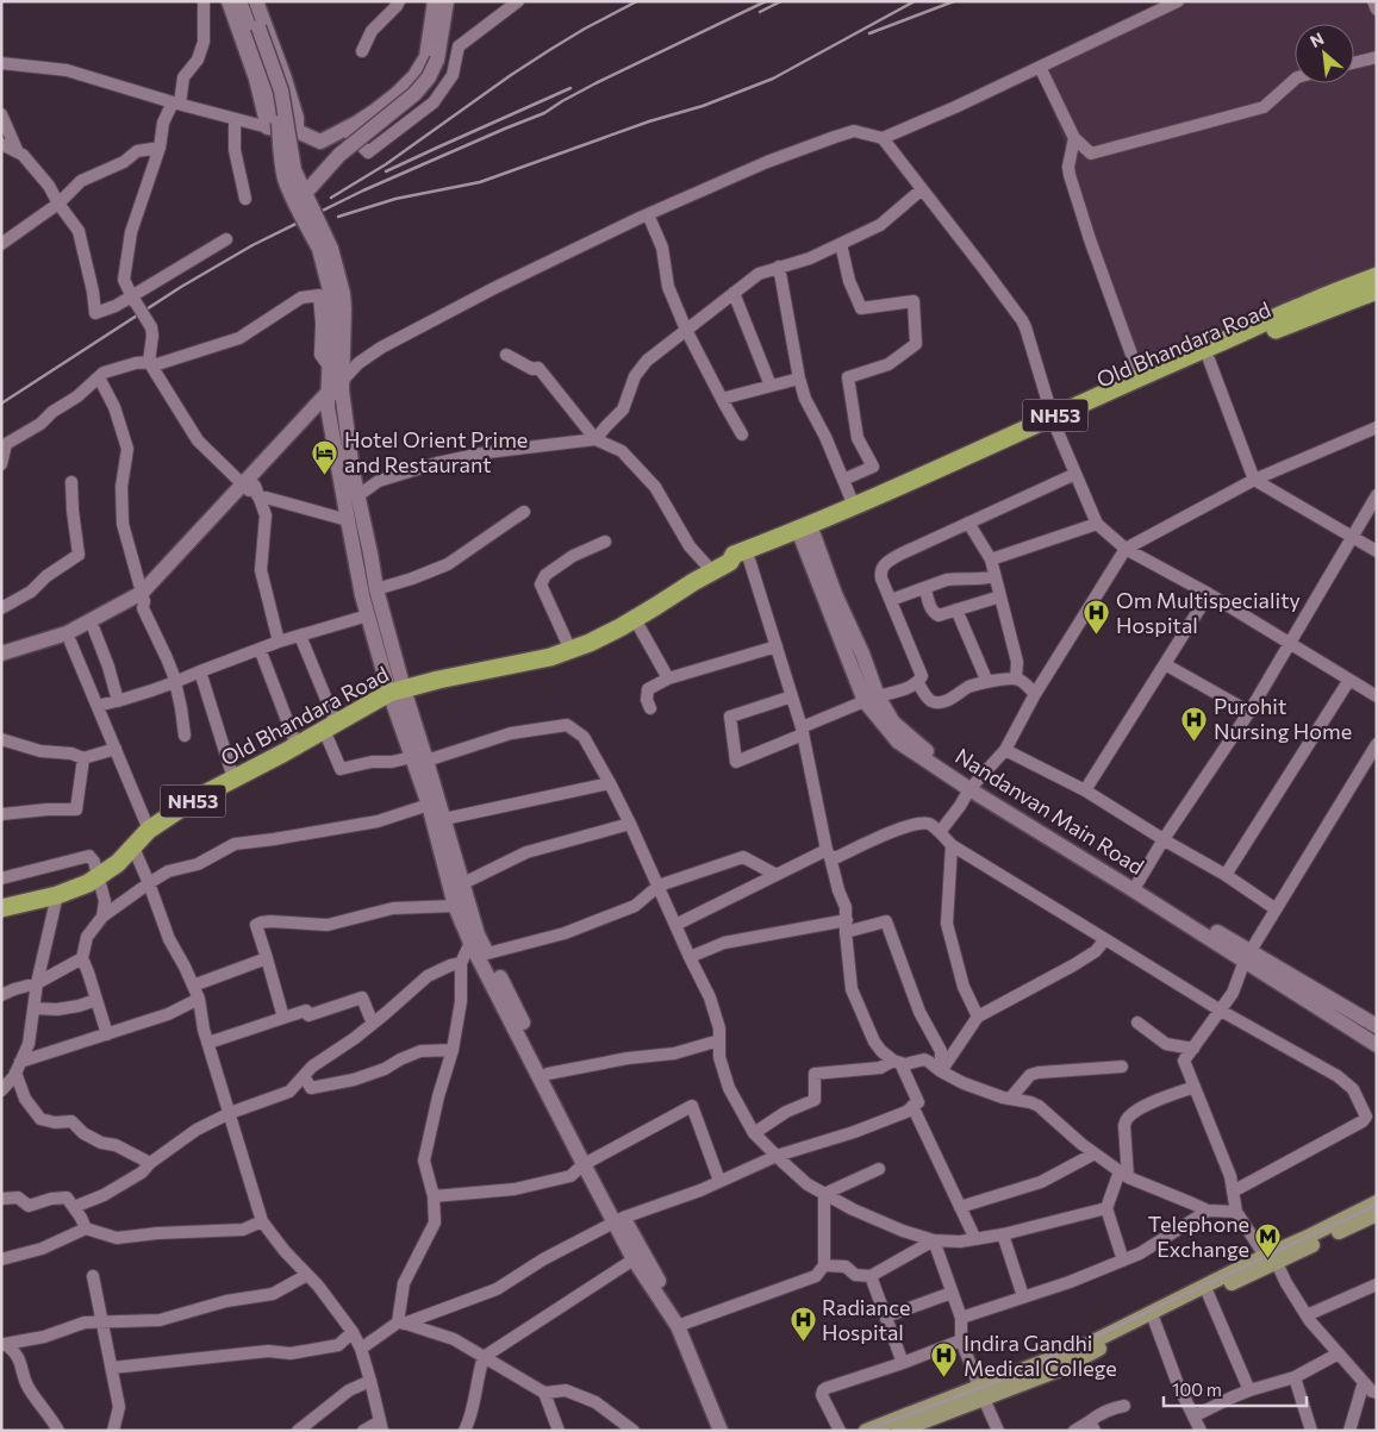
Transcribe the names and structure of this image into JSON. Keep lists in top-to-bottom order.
{
  "streets": {
    "highway": ["Old Bhandara Road", "NH53"],
    "main road": ["Nandanvan Main Road"]
  },
  "crossings": [
    ["Old Bhandara Road", "NH53"]
  ],
  "places": {
    "hotel": ["Hotel Orient Prime and Restaurant"],
    "hospital": [
      "Om Multispeciality Hospital",
      "Purohit Nursing Home",
      "Radiance Hospital",
      "Indira Gandhi Medical College"
    ],
    "metro station": ["Telephone Exchange"]
  },
  "scale_bar": "100 m",
  "north": "top left"
}
